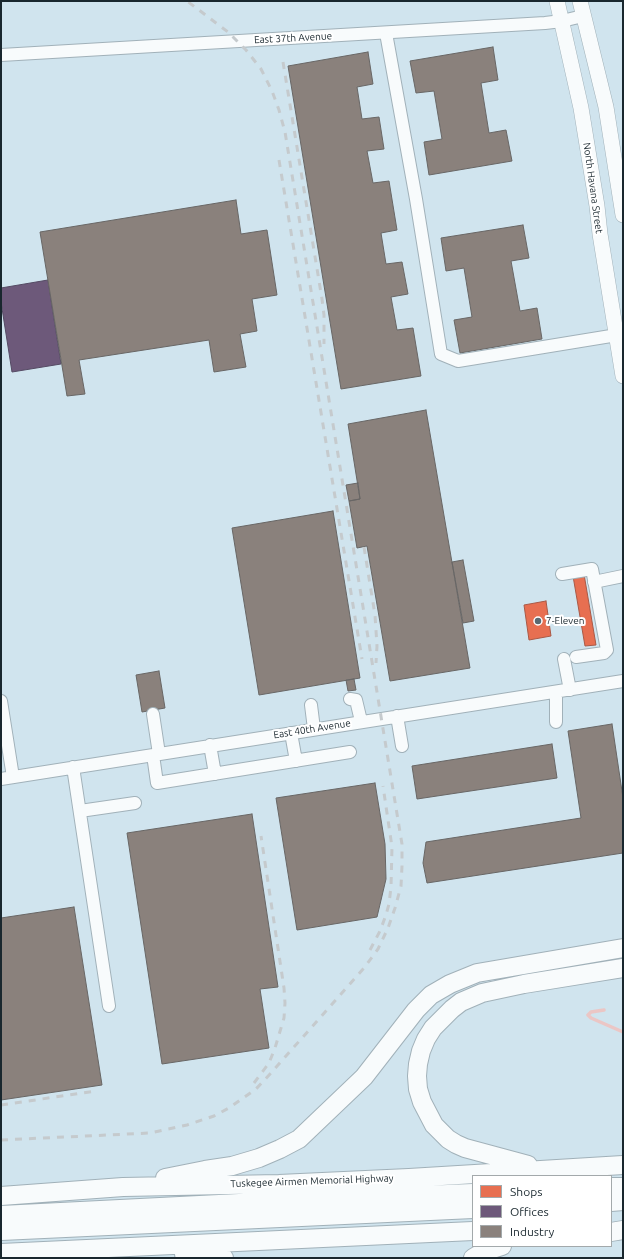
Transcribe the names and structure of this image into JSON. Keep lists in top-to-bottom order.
{
  "streets": {
    "highway": ["Tuskegee Airmen Memorial Highway"],
    "main road": ["North Havana Street"],
    "street": ["East 37th Avenue", "East 40th Avenue"]
  },
  "crossings": [
    ["East 37th Avenue", "North Havana Street"]
  ],
  "places": ["7-Eleven"],
  "legend": ["Shops", "Offices", "Industry"]
}
